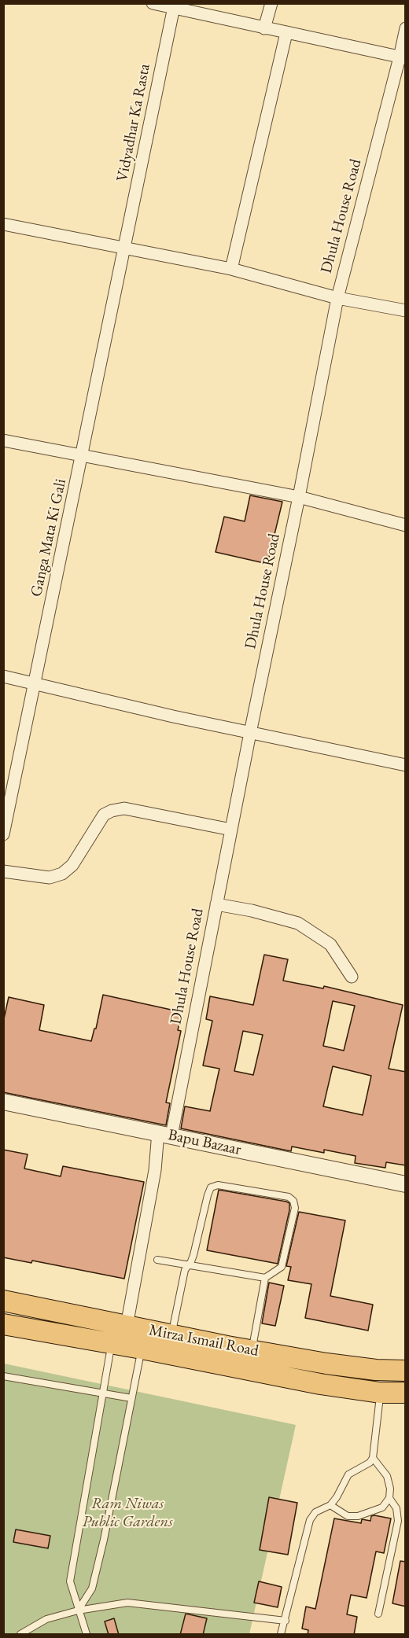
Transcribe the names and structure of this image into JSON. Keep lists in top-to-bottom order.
{
  "streets": {
    "highway": ["Mirza Ismail Road"],
    "street": [
      "Vidyadhar Ka Rasta",
      "Dhula House Road",
      "Ganga Mata Ki Gali",
      "Bapu Bazaar"
    ]
  },
  "crossings": [
    ["Vidyadhar Ka Rasta", "Ganga Mata Ki Gali"],
    ["Dhula House Road", "Bapu Bazaar"],
    ["Dhula House Road", "Mirza Ismail Road"]
  ],
  "parks": ["Ram Niwas Public Gardens"]
}
